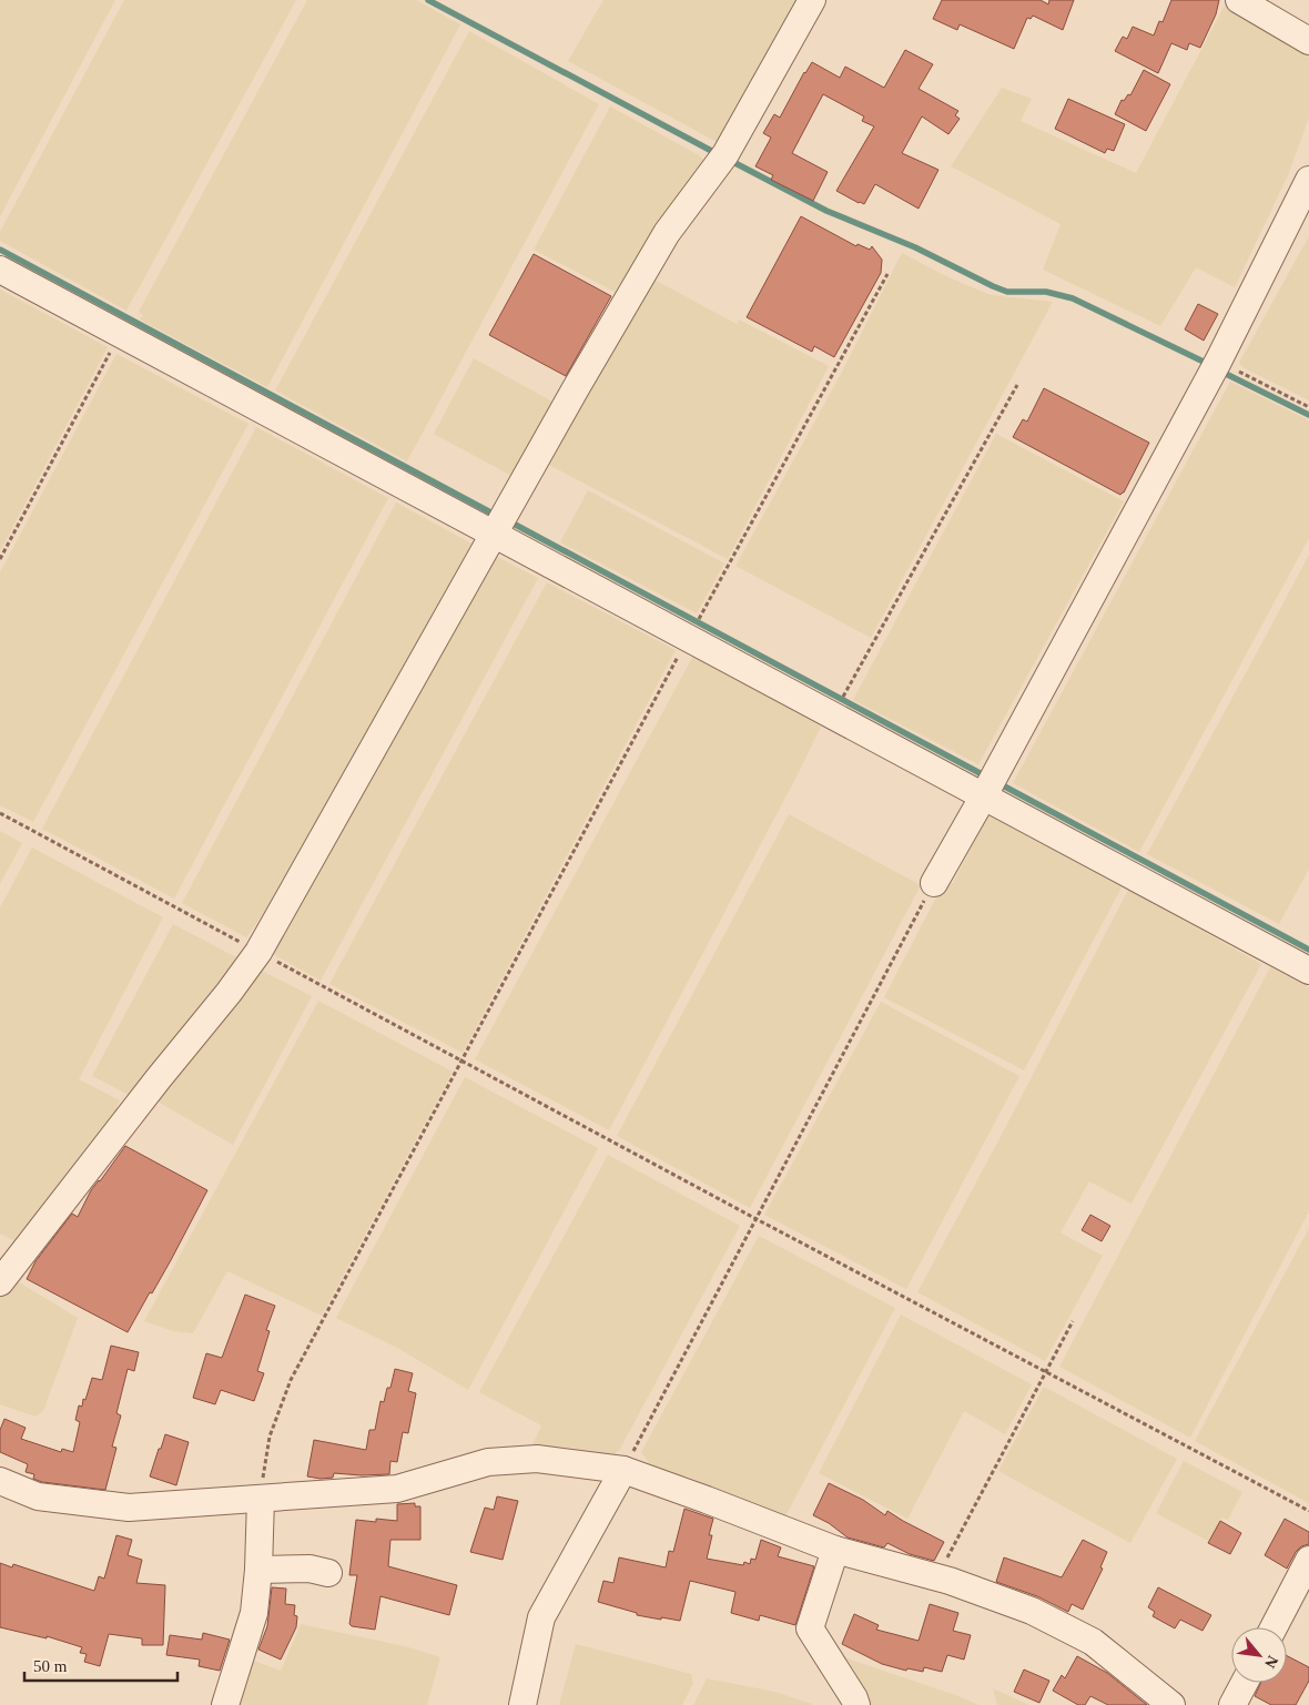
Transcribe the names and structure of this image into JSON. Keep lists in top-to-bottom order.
{
  "scale_bar": "50 m",
  "north": "bottom right"
}
